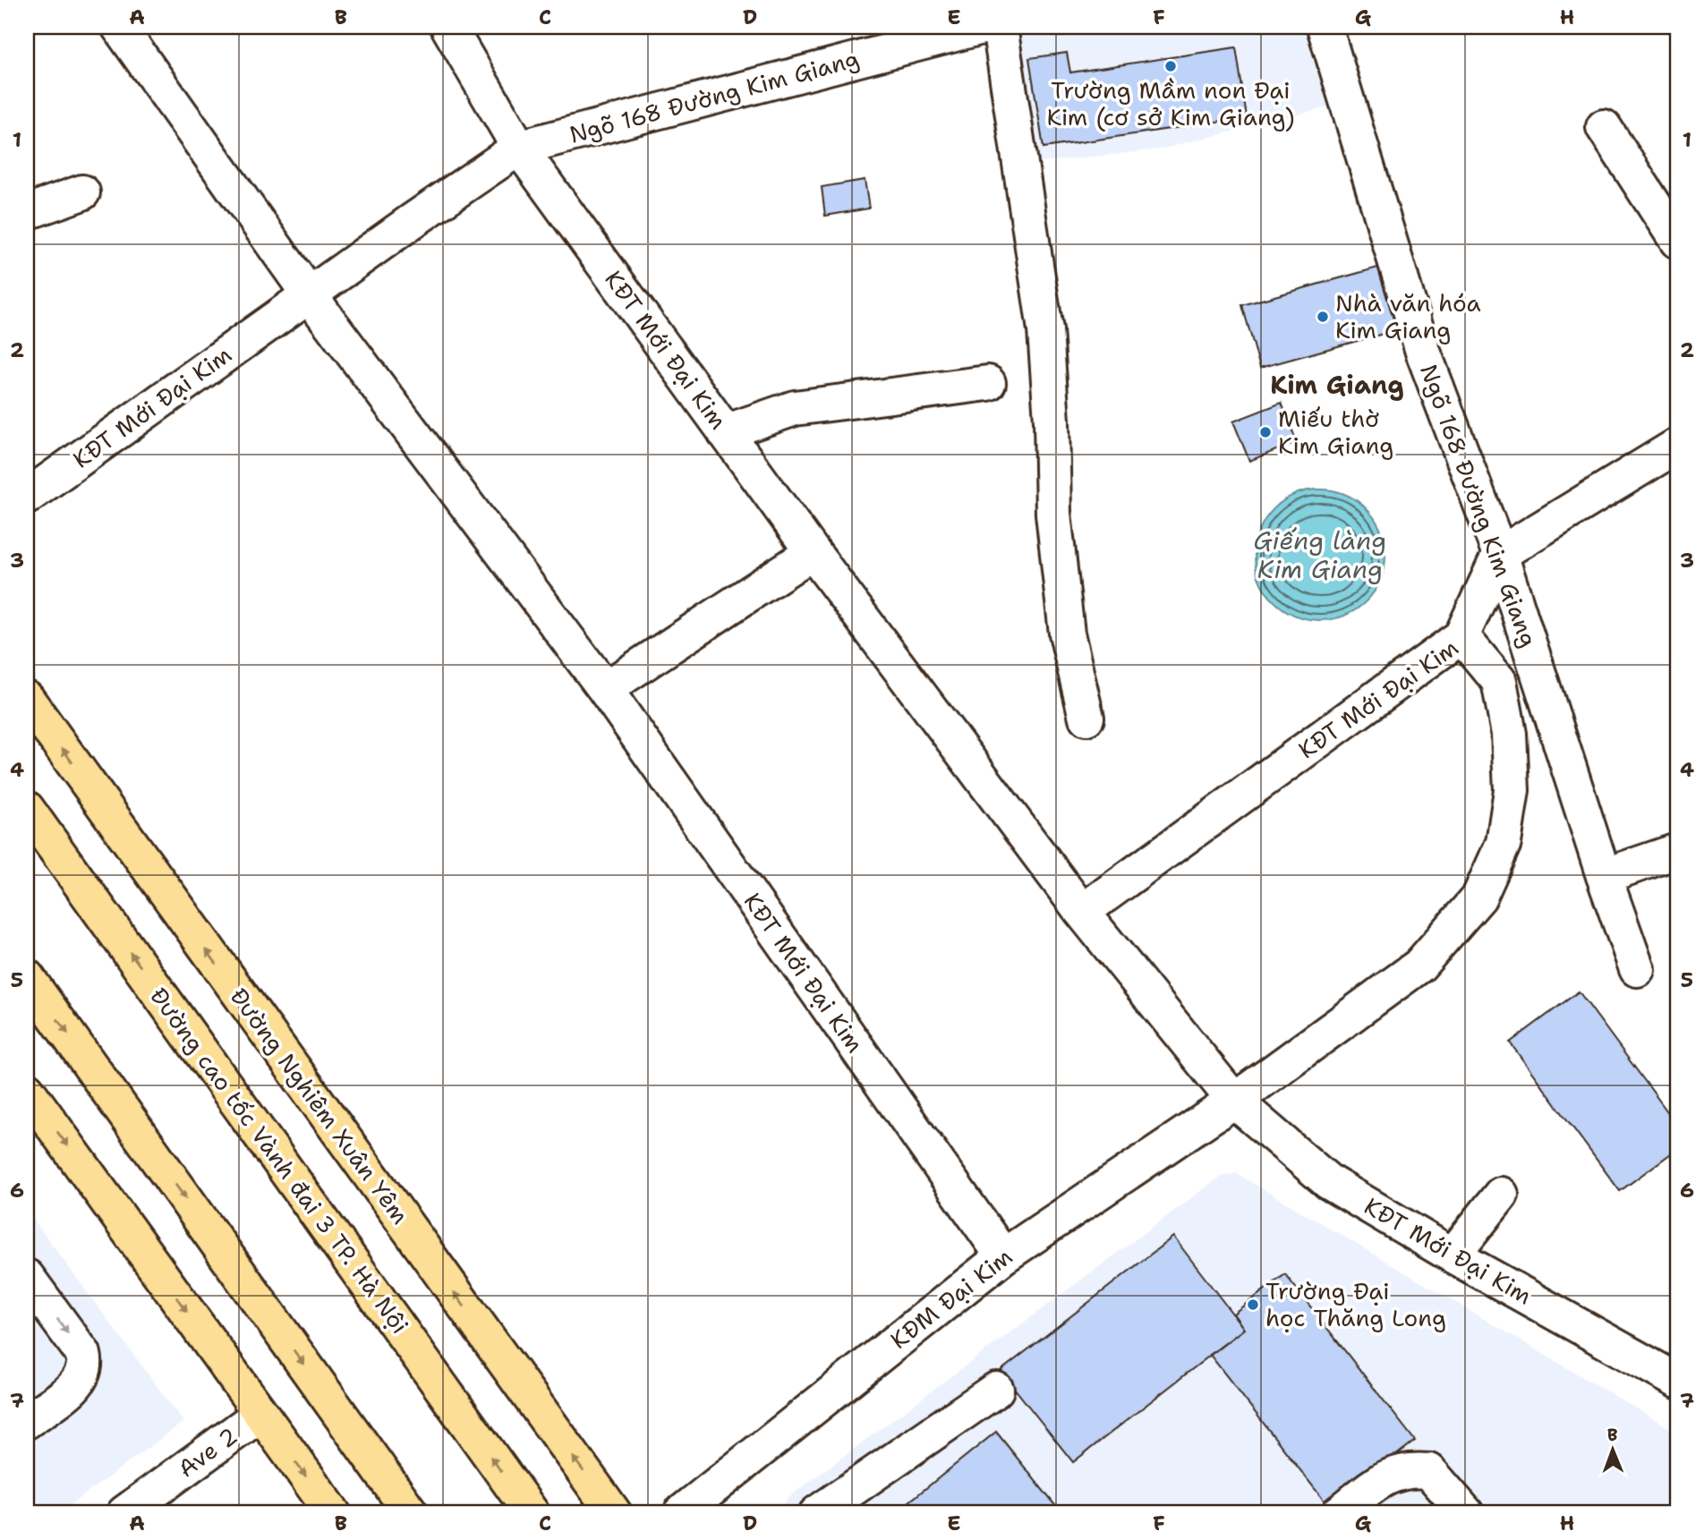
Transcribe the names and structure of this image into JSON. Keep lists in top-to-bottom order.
{
  "streets": {
    "main road": ["Đường Nghiêm Xuân Yêm", "Đường cao tốc Vành đai 3 TP. Hà Nội"],
    "street": [
      "Ngõ 168 Đường Kim Giang",
      "KĐT Mới Đại Kim",
      "KĐM Đại Kim",
      "Ave 2"
    ]
  },
  "crossings": [
    ["Ngõ 168 Đường Kim Giang", "KĐT Mới Đại Kim"],
    ["KĐT Mới Đại Kim", "KĐM Đại Kim"]
  ],
  "districts": ["Kim Giang"],
  "water": ["Giếng làng Kim Giang"],
  "places": [
    "Trường Mầm non Đại Kim (cơ sở Kim Giang)",
    "Nhà văn hóa Kim Giang",
    "Miếu thờ Kim Giang",
    "Trường Đại học Thăng Long"
  ],
  "north": "top",
  "grid": {
    "columns": [
      "A",
      "B",
      "C",
      "D",
      "E",
      "F",
      "G",
      "H"
    ],
    "rows": [
      "1",
      "2",
      "3",
      "4",
      "5",
      "6",
      "7"
    ]
  }
}
